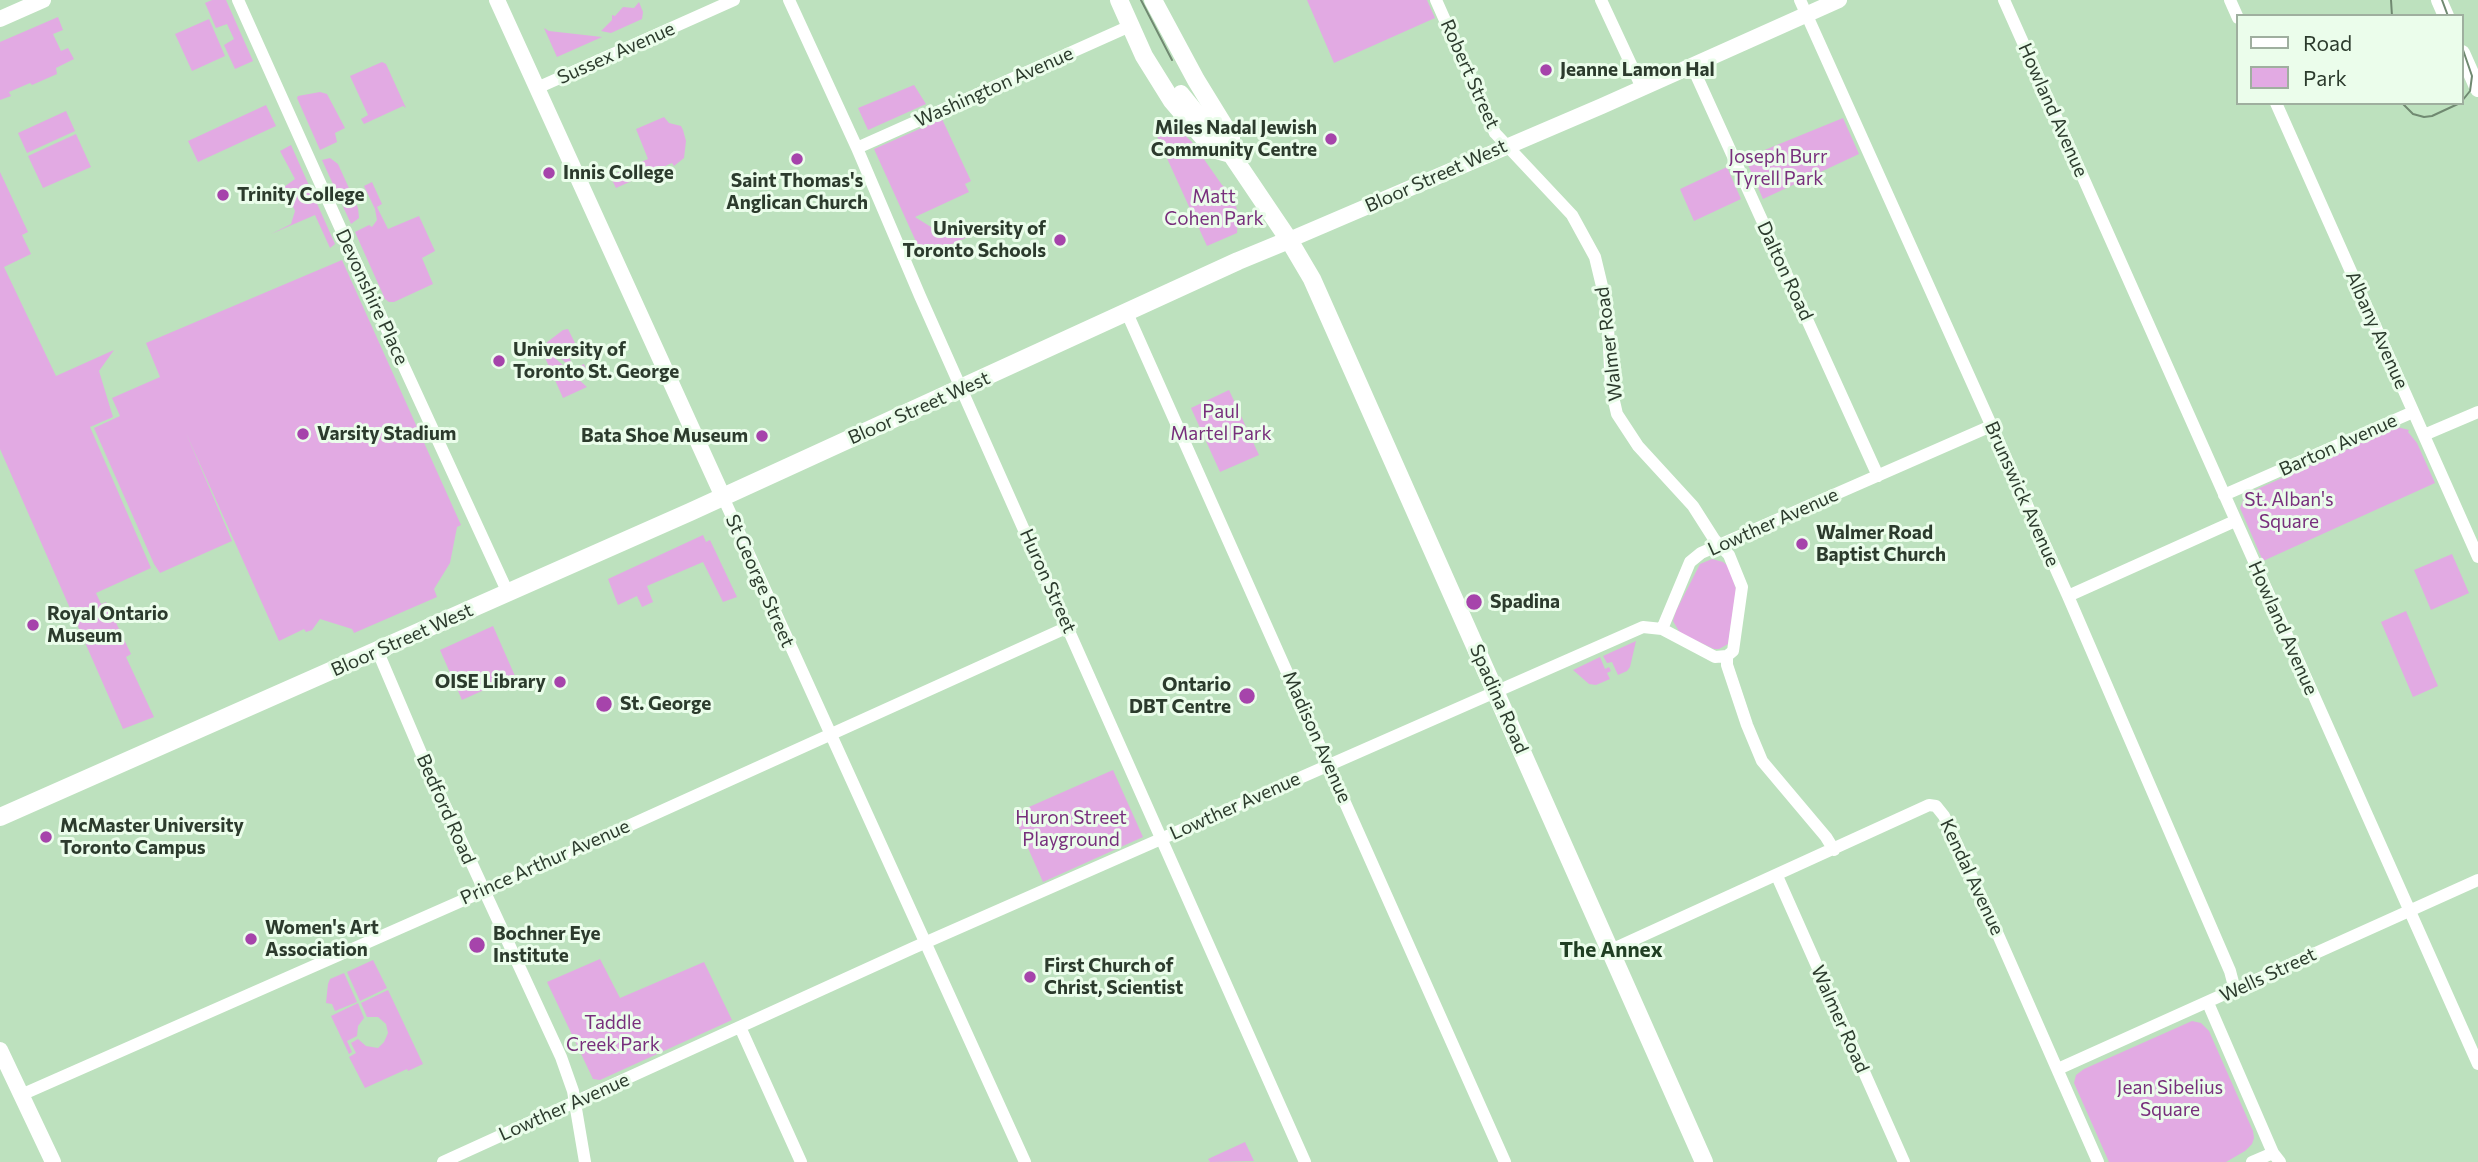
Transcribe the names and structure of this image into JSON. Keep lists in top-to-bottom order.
{
  "streets": {
    "main road": ["Bloor Street West", "St George Street", "Spadina Road"],
    "street": [
      "Sussex Avenue",
      "Robert Street",
      "Washington Avenue",
      "Howland Avenue",
      "Dalton Road",
      "Devonshire Place",
      "Albany Avenue",
      "Walmer Road",
      "Barton Avenue",
      "Brunswick Avenue",
      "Lowther Avenue",
      "Huron Street",
      "Madison Avenue",
      "Bedford Road",
      "Prince Arthur Avenue",
      "Kendal Avenue",
      "Wells Street"
    ]
  },
  "crossings": [
    ["Sussex Avenue", "St George Street"],
    ["Robert Street", "Bloor Street West"],
    ["Robert Street", "Walmer Road"],
    ["Washington Avenue", "Huron Street"],
    ["Howland Avenue", "Barton Avenue"],
    ["Howland Avenue", "Wells Street"],
    ["Bloor Street West", "Dalton Road"],
    ["Bloor Street West", "Devonshire Place"],
    ["Bloor Street West", "Walmer Road"],
    ["Bloor Street West", "Brunswick Avenue"],
    ["Bloor Street West", "St George Street"],
    ["Bloor Street West", "Huron Street"],
    ["Bloor Street West", "Spadina Road"],
    ["Bloor Street West", "Madison Avenue"],
    ["Bloor Street West", "Bedford Road"],
    ["Dalton Road", "Lowther Avenue"],
    ["Albany Avenue", "Barton Avenue"],
    ["Walmer Road", "Lowther Avenue"],
    ["Walmer Road", "Kendal Avenue"],
    ["Brunswick Avenue", "Lowther Avenue"],
    ["Brunswick Avenue", "Wells Street"],
    ["Lowther Avenue", "St George Street"],
    ["Lowther Avenue", "Huron Street"],
    ["Lowther Avenue", "Spadina Road"],
    ["Lowther Avenue", "Madison Avenue"],
    ["Lowther Avenue", "Bedford Road"],
    ["St George Street", "Prince Arthur Avenue"],
    ["Huron Street", "Prince Arthur Avenue"],
    ["Spadina Road", "Kendal Avenue"],
    ["Bedford Road", "Prince Arthur Avenue"],
    ["Kendal Avenue", "Wells Street"]
  ],
  "districts": ["The Annex"],
  "parks": [
    "Joseph Burr Tyrell Park",
    "Matt Cohen Park",
    "Paul Martel Park",
    "St. Alban's Square",
    "Huron Street Playground",
    "Taddle Creek Park",
    "Jean Sibelius Square"
  ],
  "places": [
    "Jeanne Lamon Hal",
    "Miles Nadal Jewish Community Centre",
    "Saint Thomas's Anglican Church",
    "Innis College",
    "Trinity College",
    "University of Toronto Schools",
    "University of Toronto St. George",
    "Varsity Stadium",
    "Bata Shoe Museum",
    "Walmer Road Baptist Church",
    "Spadina",
    "Royal Ontario Museum",
    "OISE Library",
    "Ontario DBT Centre",
    "St. George",
    "McMaster University Toronto Campus",
    "Women's Art Association",
    "Bochner Eye Institute",
    "First Church of Christ, Scientist"
  ],
  "legend": ["Road", "Park"]
}
